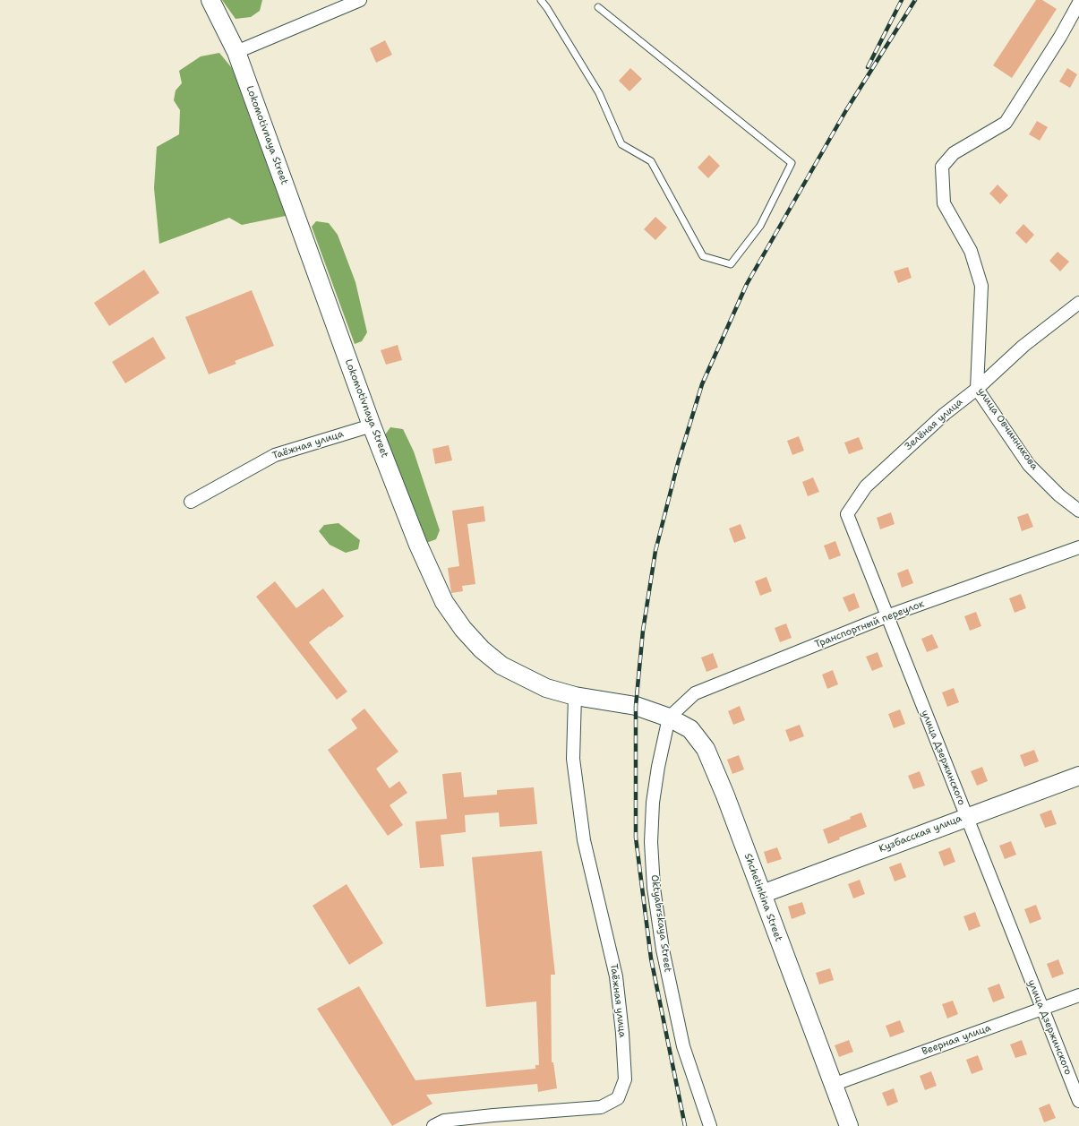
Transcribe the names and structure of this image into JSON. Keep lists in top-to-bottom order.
{
  "streets": {
    "street": [
      "Lokomotivnaya Street",
      "Зелёная улица",
      "улица Овчинникова",
      "Таёжная улица",
      "Транспортный переулок",
      "улица Дзержинского",
      "Кузбасская улица",
      "Shchetinkina Street",
      "Oktyabrskaya Street",
      "Веерная улица"
    ]
  },
  "crossings": [
    ["Lokomotivnaya Street", "Таёжная улица"],
    ["Lokomotivnaya Street", "Shchetinkina Street"],
    ["Зелёная улица", "улица Овчинникова"],
    ["Зелёная улица", "улица Дзержинского"],
    ["Транспортный переулок", "улица Дзержинского"],
    ["Транспортный переулок", "Shchetinkina Street"],
    ["Транспортный переулок", "Oktyabrskaya Street"],
    ["улица Дзержинского", "Кузбасская улица"],
    ["улица Дзержинского", "Веерная улица"],
    ["Кузбасская улица", "Shchetinkina Street"],
    ["Shchetinkina Street", "Oktyabrskaya Street"],
    ["Shchetinkina Street", "Веерная улица"]
  ]
}
